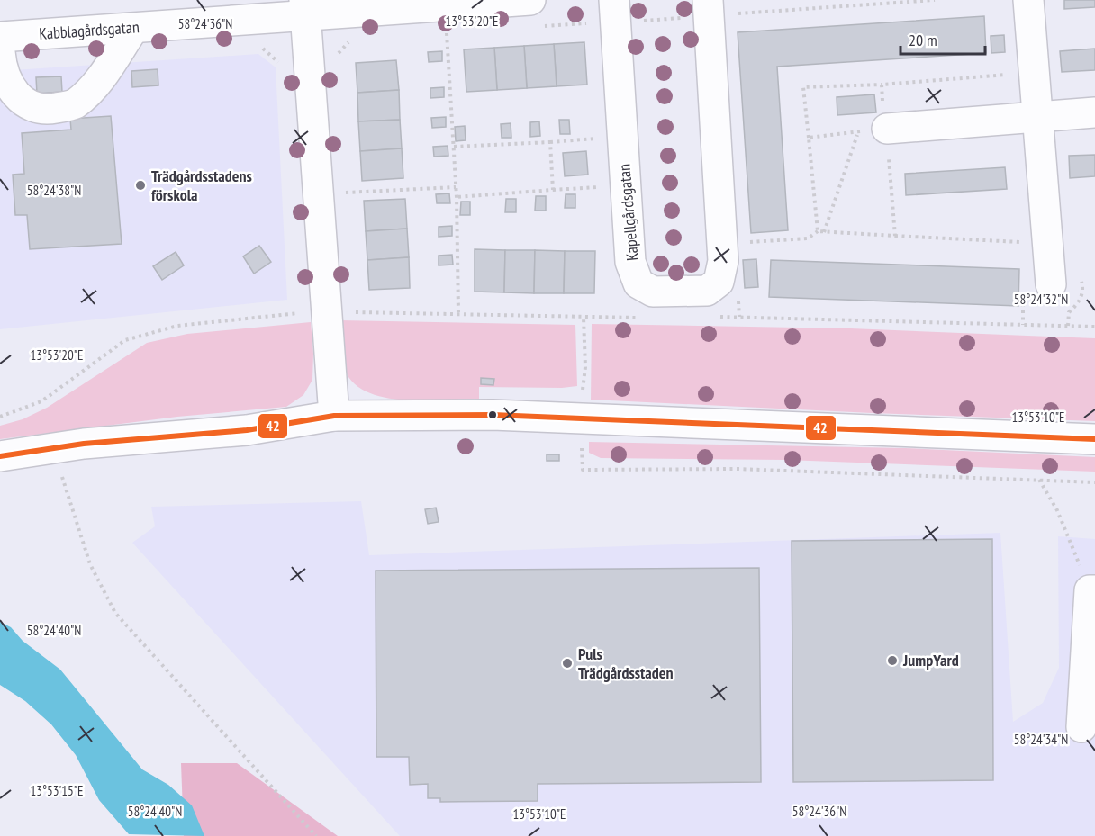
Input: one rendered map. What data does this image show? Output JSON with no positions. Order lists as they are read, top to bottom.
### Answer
{
  "streets": {
    "street": ["Kabblagårdsgatan", "Kapellgårdsgatan"]
  },
  "places": ["Trädgårdsstadens förskola", "JumpYard", "Puls Trädgårdsstaden"],
  "lines": ["transit line 42"],
  "scale_bar": "20 m",
  "coordinates": [
    "13°53'20\"E",
    "58°24'36\"N",
    "58°24'38\"N",
    "58°24'32\"N",
    "13°53'10\"E",
    "58°24'40\"N",
    "58°24'34\"N",
    "13°53'15\"E"
  ]
}
